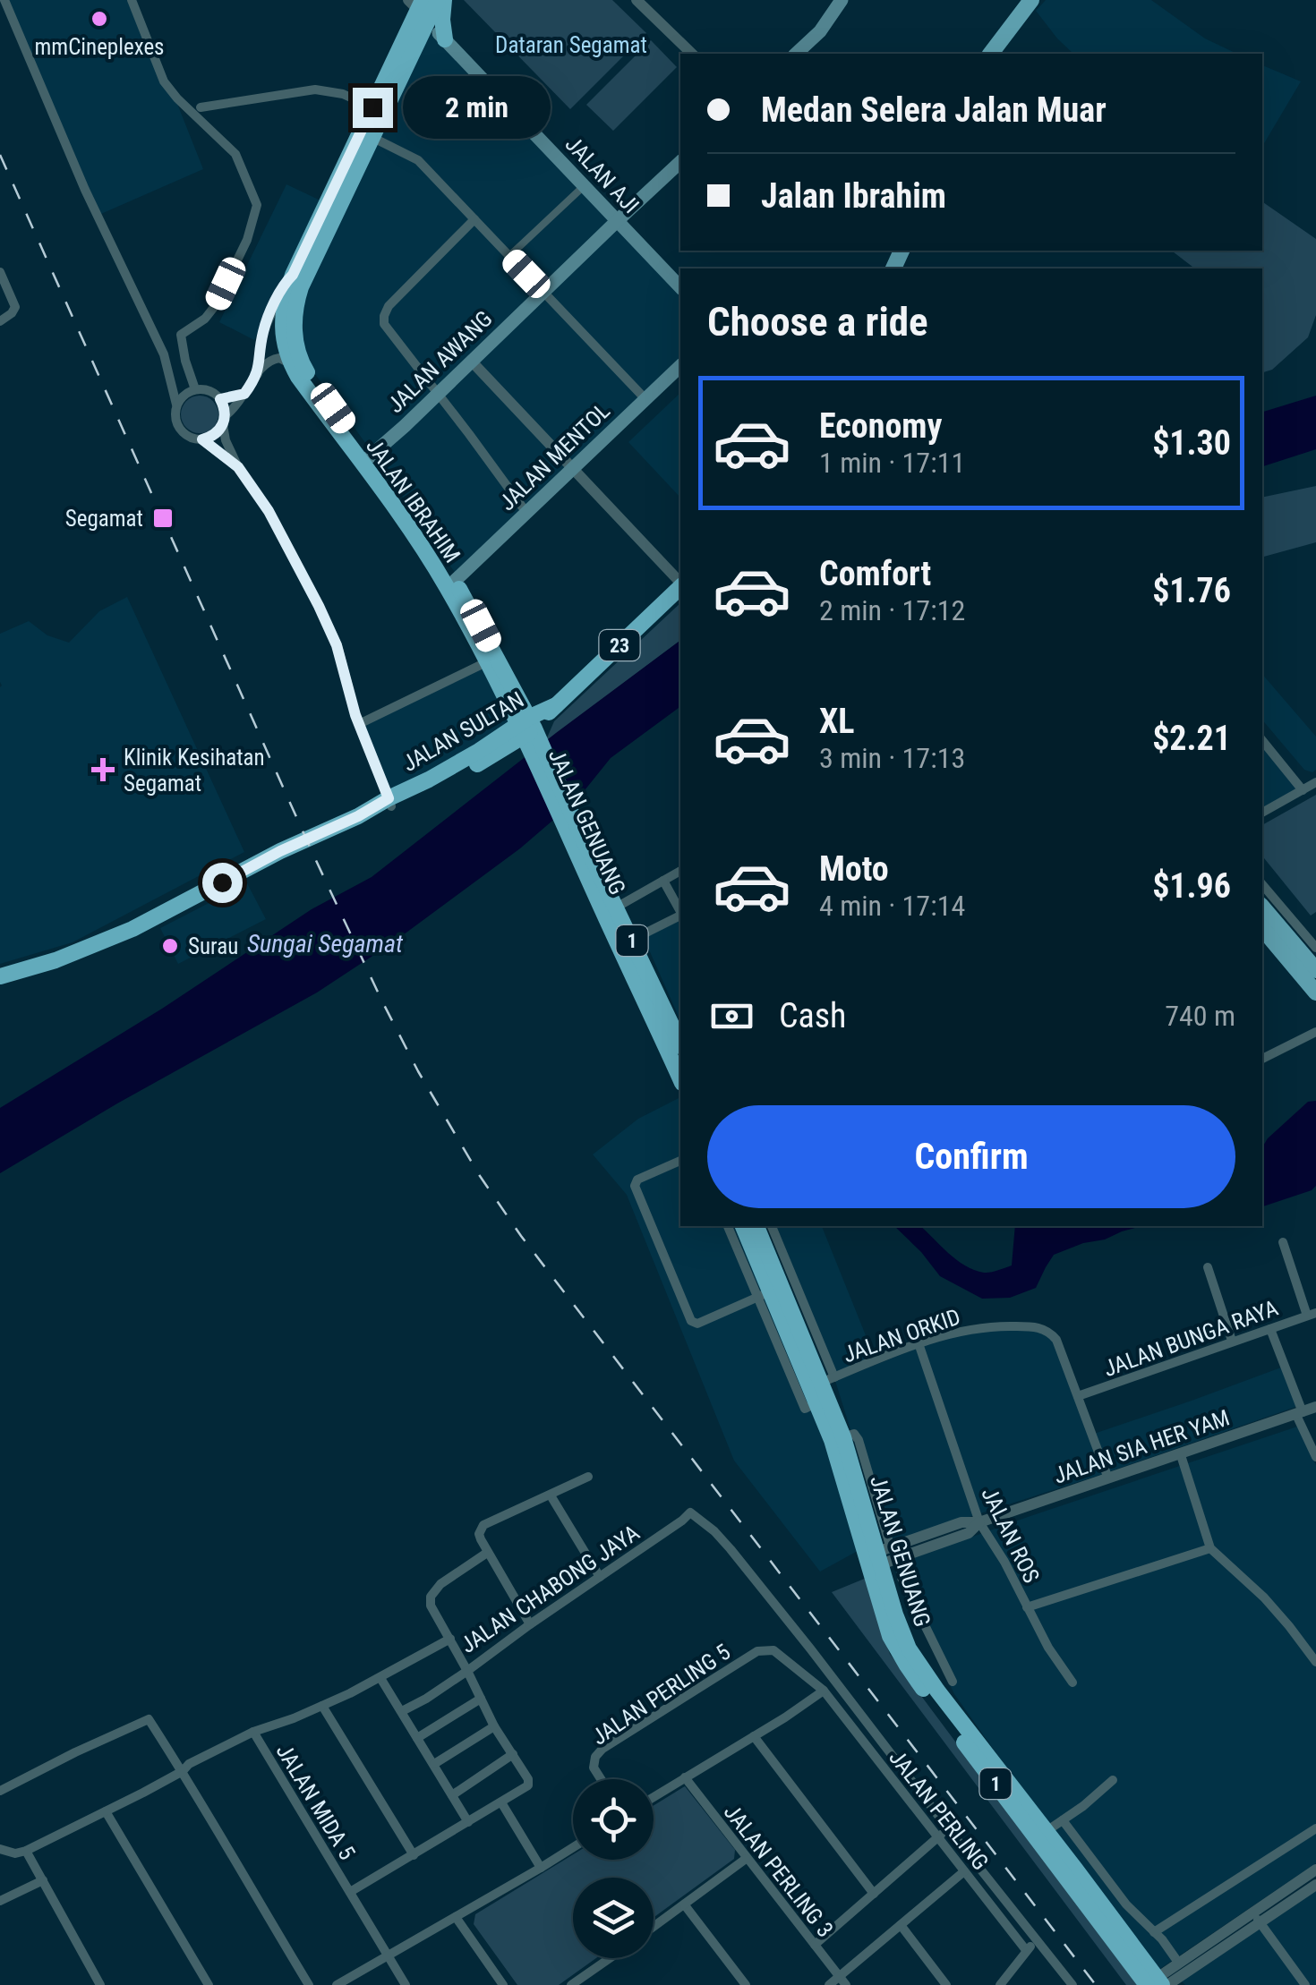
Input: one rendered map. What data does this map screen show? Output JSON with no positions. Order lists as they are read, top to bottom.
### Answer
{
  "streets": {
    "highway": [
      "JALAN IBRAHIM",
      "23",
      "JALAN SULTAN",
      "JALAN GENUANG",
      "1"
    ],
    "main road": ["JALAN AJI", "JALAN AWANG", "JALAN MENTOL"],
    "street": [
      "JALAN ORKID",
      "JALAN BUNGA RAYA",
      "JALAN SIA HER YAM",
      "JALAN ROS",
      "JALAN CHABONG JAYA",
      "JALAN PERLING 5",
      "JALAN MIDA 5",
      "JALAN PERLING",
      "JALAN PERLING 3"
    ]
  },
  "crossings": [
    ["JALAN AJI", "JALAN AWANG"],
    ["JALAN AJI", "JALAN IBRAHIM"],
    ["JALAN AJI", "1"],
    ["JALAN AWANG", "JALAN IBRAHIM"],
    ["JALAN MENTOL", "JALAN IBRAHIM"],
    ["JALAN IBRAHIM", "JALAN SULTAN"],
    ["JALAN IBRAHIM", "JALAN GENUANG"],
    ["JALAN IBRAHIM", "1"],
    ["JALAN SULTAN", "JALAN GENUANG"],
    ["JALAN GENUANG", "JALAN ORKID"],
    ["JALAN GENUANG", "JALAN SIA HER YAM"],
    ["JALAN ORKID", "JALAN BUNGA RAYA"],
    ["JALAN ORKID", "JALAN SIA HER YAM"],
    ["JALAN ORKID", "JALAN ROS"],
    ["JALAN SIA HER YAM", "JALAN ROS"],
    ["JALAN CHABONG JAYA", "JALAN MIDA 5"],
    ["JALAN PERLING 5", "JALAN PERLING"]
  ],
  "water": ["Sungai Segamat"],
  "parks": ["Dataran Segamat"],
  "places": {
    "other": ["mmCineplexes", "Surau"],
    "transit": ["Segamat"],
    "health": ["Klinik Kesihatan Segamat"]
  },
  "page": {
    "banner": ["Medan Selera Jalan Muar", "Jalan Ibrahim"],
    "bubble": "2 min",
    "heading": "Choose a ride",
    "list": [
      {
        "name": "Economy",
        "note": "1 min · 17:11",
        "value": "$1.30"
      },
      {
        "name": "Comfort",
        "note": "2 min · 17:12",
        "value": "$1.76"
      },
      {
        "name": "XL",
        "note": "3 min · 17:13",
        "value": "$2.21"
      },
      {
        "name": "Moto",
        "note": "4 min · 17:14",
        "value": "$1.96"
      }
    ],
    "pay": ["Cash", "740 m"],
    "buttons": "Confirm"
  }
}
